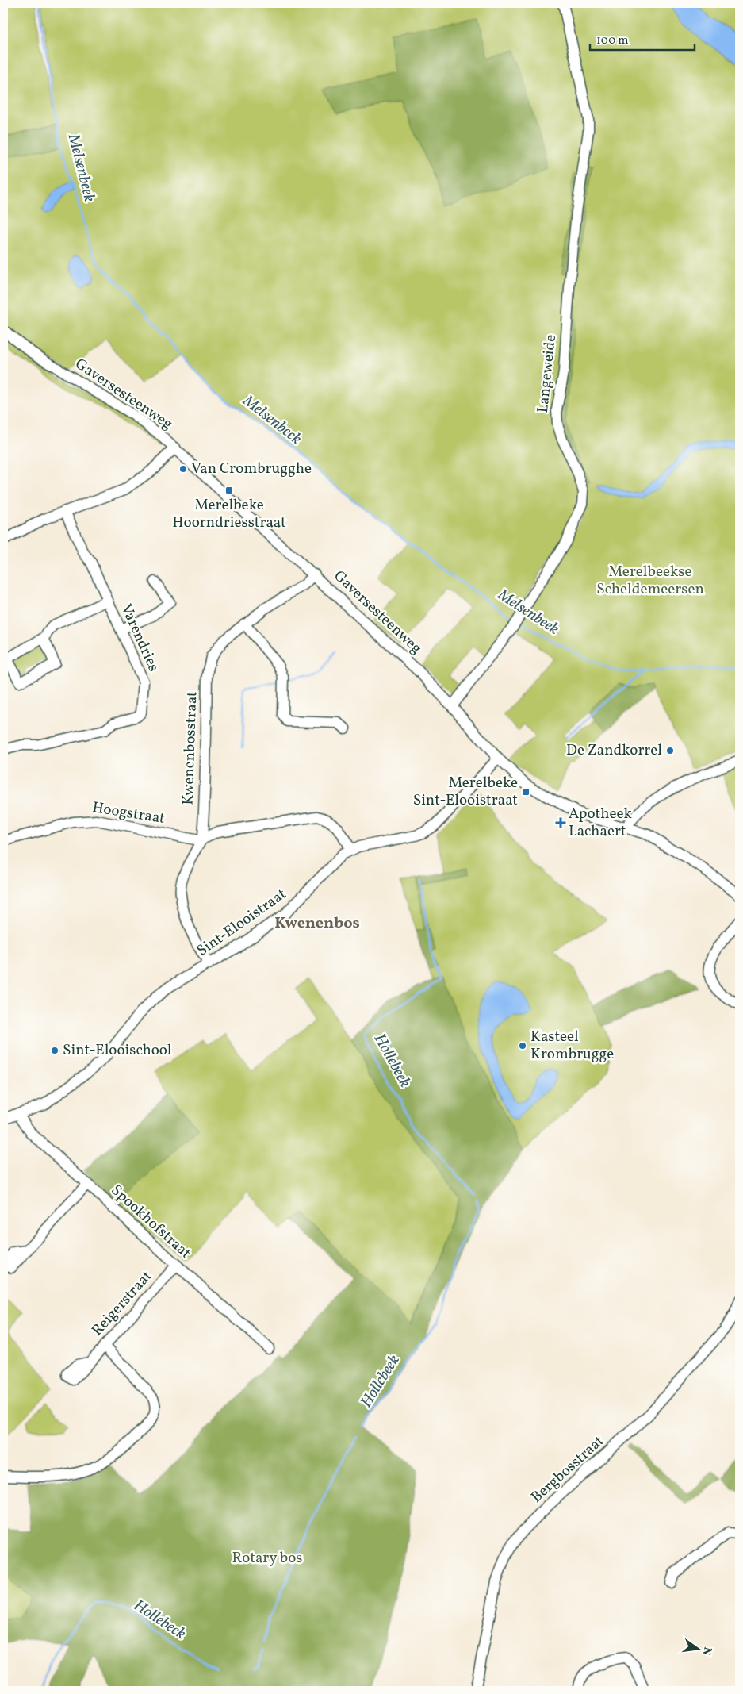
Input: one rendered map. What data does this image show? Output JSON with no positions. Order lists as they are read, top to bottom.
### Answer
{
  "streets": {
    "street": [
      "Langeweide",
      "Gaversesteenweg",
      "Varendries",
      "Kwenenbosstraat",
      "Hoogstraat",
      "Sint-Elooistraat",
      "Spookhofstraat",
      "Reigerstraat",
      "Bergbosstraat"
    ]
  },
  "crossings": [
    ["Langeweide", "Gaversesteenweg"],
    ["Gaversesteenweg", "Kwenenbosstraat"],
    ["Gaversesteenweg", "Sint-Elooistraat"],
    ["Kwenenbosstraat", "Hoogstraat"],
    ["Kwenenbosstraat", "Sint-Elooistraat"],
    ["Hoogstraat", "Sint-Elooistraat"],
    ["Sint-Elooistraat", "Spookhofstraat"],
    ["Spookhofstraat", "Reigerstraat"]
  ],
  "districts": ["Kwenenbos"],
  "water": ["Melsenbeek", "Hollebeek"],
  "parks": ["Merelbeekse Scheldemeersen", "Rotary bos"],
  "places": {
    "other": [
      "Van Crombrugghe",
      "De Zandkorrel",
      "Kasteel Krombrugge",
      "Sint-Elooischool"
    ],
    "transit": ["Merelbeke Hoorndriesstraat", "Merelbeke Sint-Elooistraat"],
    "health": ["Apotheek Lachaert"]
  },
  "scale_bar": "100 m",
  "north": "right"
}
